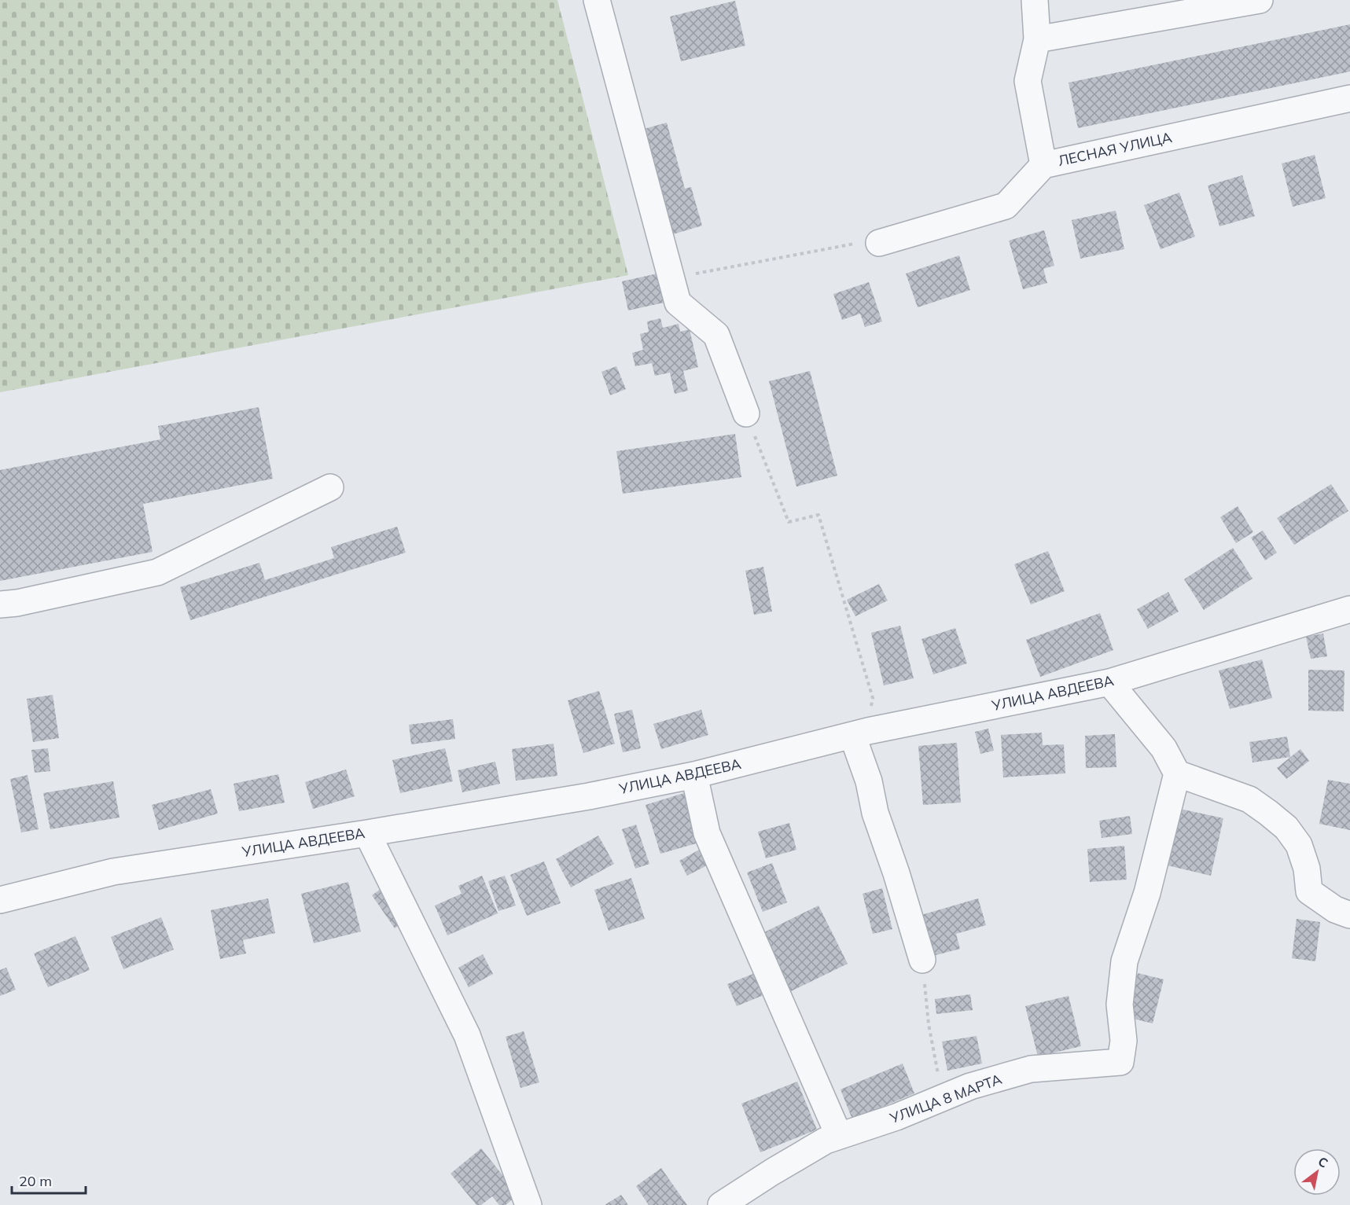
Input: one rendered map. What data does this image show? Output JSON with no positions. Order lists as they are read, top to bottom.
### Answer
{
  "streets": {
    "street": ["ЛЕСНАЯ УЛИЦА", "УЛИЦА АВДЕЕВА", "УЛИЦА 8 МАРТА"]
  },
  "scale_bar": "20 m",
  "north": "top right"
}
